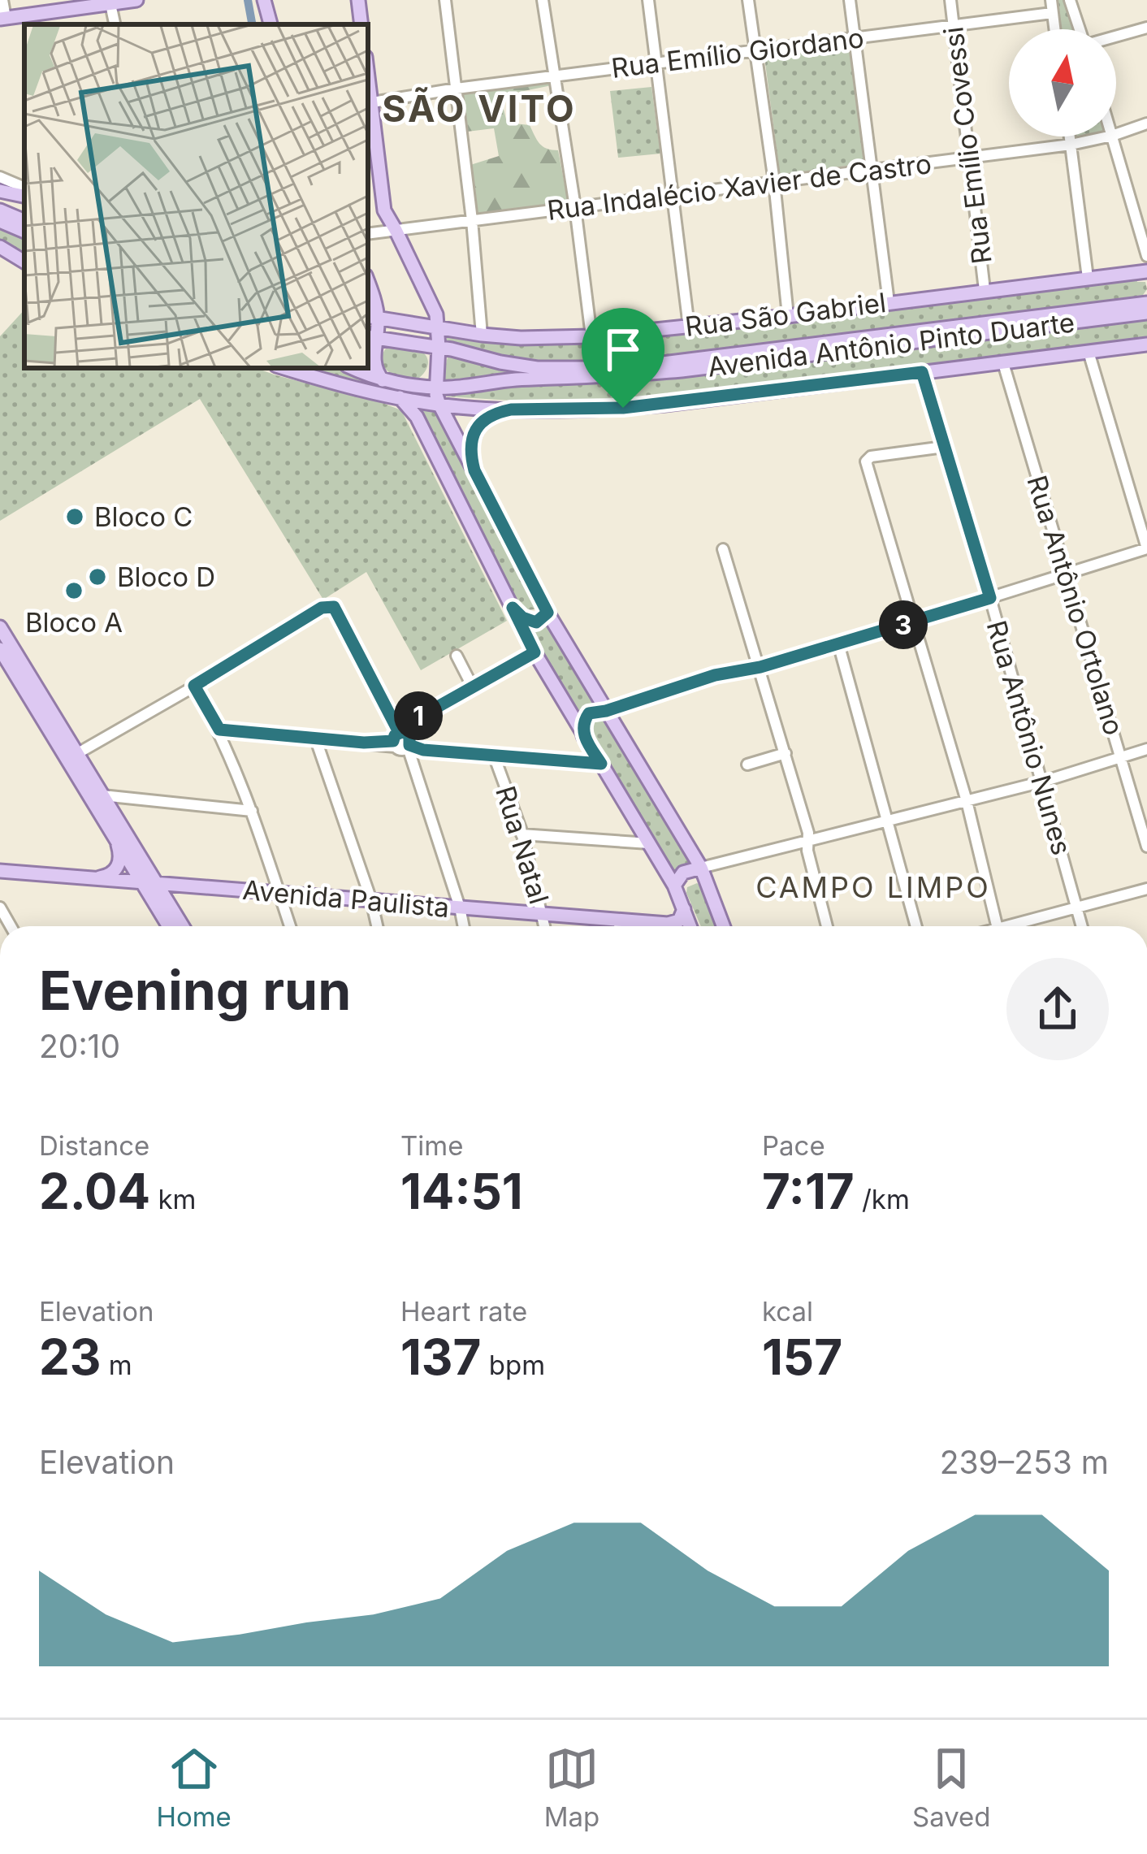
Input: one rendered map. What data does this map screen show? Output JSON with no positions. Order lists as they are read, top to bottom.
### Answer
{
  "streets": {
    "main road": ["Rua São Gabriel", "Avenida Antônio Pinto Duarte", "Avenida Paulista"],
    "street": [
      "Rua Emílio Giordano",
      "Rua Emílio Covessi",
      "Rua Indalécio Xavier de Castro",
      "Rua Antônio Ortolano",
      "Rua Antônio Nunes",
      "Rua Natal"
    ]
  },
  "crossings": [
    ["Rua Emílio Giordano", "Rua Emílio Covessi"],
    ["Rua Emílio Covessi", "Rua Indalécio Xavier de Castro"],
    ["Rua Emílio Covessi", "Rua São Gabriel"],
    ["Rua Natal", "Avenida Paulista"]
  ],
  "districts": ["SÃO VITO", "CAMPO LIMPO"],
  "places": ["Bloco C", "Bloco D", "Bloco A"],
  "north": "top",
  "page": {
    "pins": ["3", "1"],
    "heading": ["Evening run", "20:10"],
    "stats": [
      ["Distance", "2.04 km"],
      ["Time", "14:51"],
      ["Pace", "7:17 /km"],
      ["Elevation", "23 m"],
      ["Heart rate", "137 bpm"],
      ["kcal", "157"]
    ],
    "chart": ["Elevation", "239–253 m"],
    "tabs": ["Home", "Map", "Saved"]
  }
}
